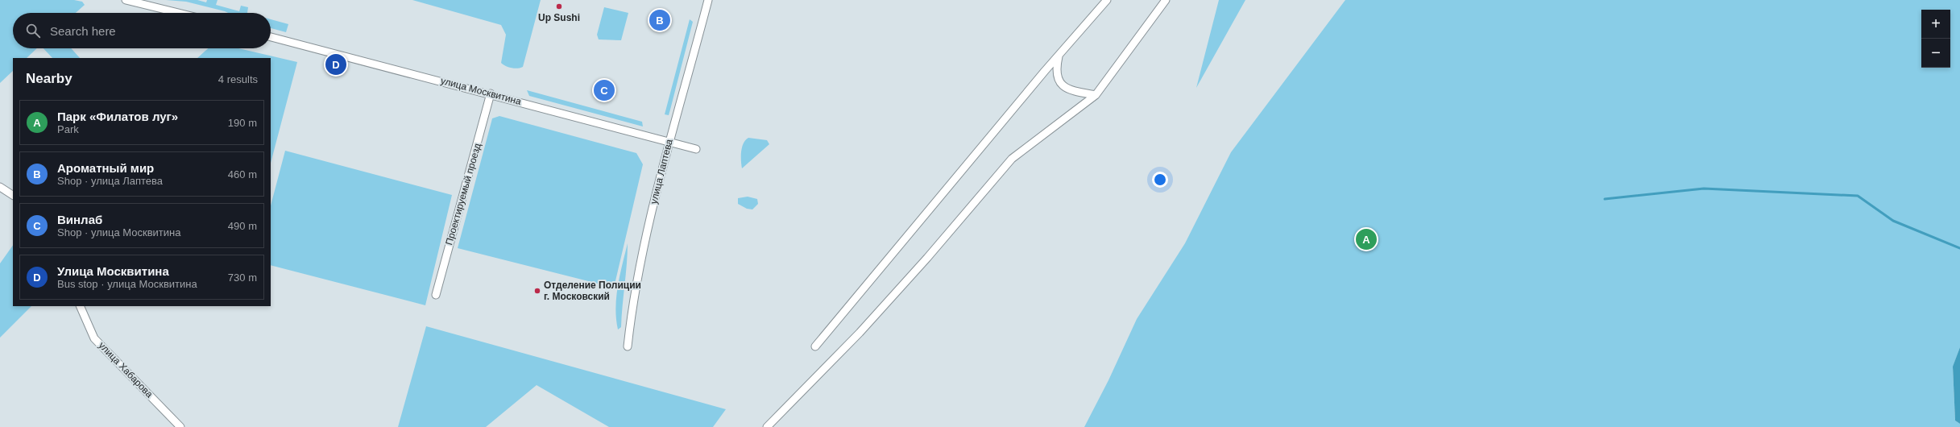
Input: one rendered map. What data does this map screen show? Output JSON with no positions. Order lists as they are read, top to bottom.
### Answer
{
  "streets": {
    "street": [
      "улица Москвитина",
      "улица Лаптева",
      "Проектируемый проезд",
      "улица Хабарова"
    ]
  },
  "crossings": [
    ["улица Москвитина", "улица Лаптева"],
    ["улица Москвитина", "Проектируемый проезд"]
  ],
  "places": ["Up Sushi", "Отделение Полиции г. Московский"],
  "page": {
    "pins": [
      "B",
      "D",
      "C",
      "A"
    ],
    "map_buttons": ["+", "−"],
    "search": "Search here",
    "heading": ["Nearby", "4 results"],
    "list": [
      {
        "mark": "A",
        "name": "Парк «Филатов луг»",
        "note": "Park",
        "value": "190 m"
      },
      {
        "mark": "B",
        "name": "Ароматный мир",
        "note": "Shop · улица Лаптева",
        "value": "460 m"
      },
      {
        "mark": "C",
        "name": "Винлаб",
        "note": "Shop · улица Москвитина",
        "value": "490 m"
      },
      {
        "mark": "D",
        "name": "Улица Москвитина",
        "note": "Bus stop · улица Москвитина",
        "value": "730 m"
      }
    ]
  }
}
